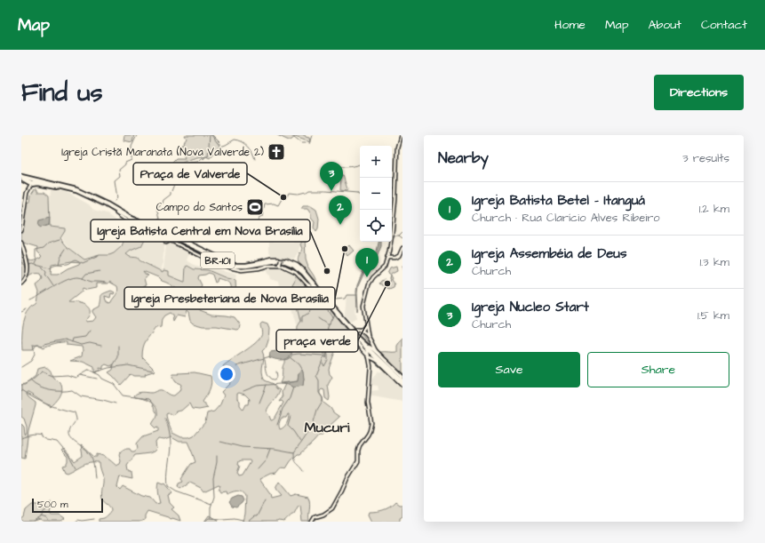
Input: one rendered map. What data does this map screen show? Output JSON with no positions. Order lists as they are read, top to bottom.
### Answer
{
  "streets": {
    "highway": ["BR-101"]
  },
  "districts": ["Mucuri"],
  "places": {
    "church": ["Igreja Cristã Maranata (Nova Valverde 2)"],
    "other": [
      "Praça de Valverde",
      "Igreja Presbeteriana de Nova Brasília",
      "Igreja Batista Central em Nova Brasília",
      "praça verde"
    ],
    "sports": ["Campo do Santos"]
  },
  "scale_bar": "500 m",
  "page": {
    "header": "Map",
    "nav": [
      "Home",
      "Map",
      "About",
      "Contact"
    ],
    "buttons": [
      "Directions",
      ["Save", "Share"]
    ],
    "title": "Find us",
    "heading": ["Nearby", "3 results"],
    "map_buttons": ["+", "−"],
    "pins": ["3", "2", "1"],
    "list": [
      {
        "mark": "1",
        "name": "Igreja Batista Betel - Itanguá",
        "note": "Church · Rua Clarício Alves Ribeiro",
        "value": "1.2 km"
      },
      {
        "mark": "2",
        "name": "Igreja Assembéia de Deus",
        "note": "Church",
        "value": "1.3 km"
      },
      {
        "mark": "3",
        "name": "Igreja Nucleo Start",
        "note": "Church",
        "value": "1.5 km"
      }
    ],
    "scale": "500 m"
  }
}
